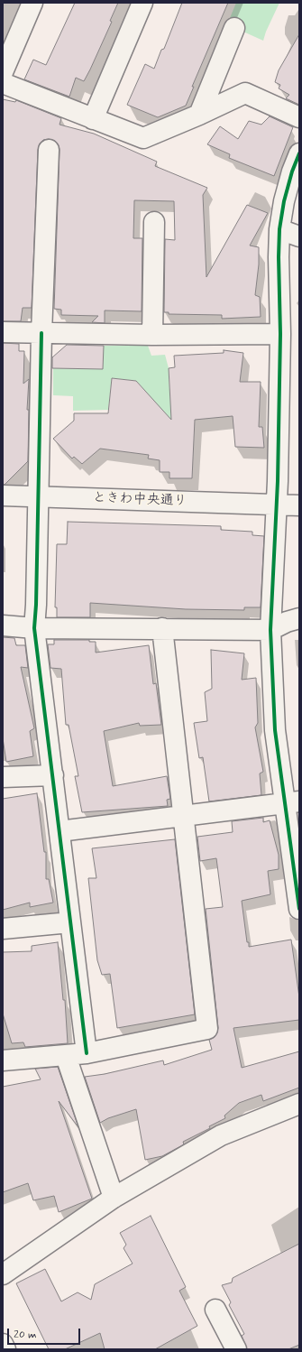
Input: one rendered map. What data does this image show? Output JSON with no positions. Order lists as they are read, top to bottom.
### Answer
{
  "streets": {
    "street": ["ときわ中央通り"]
  },
  "scale_bar": "20 m"
}
